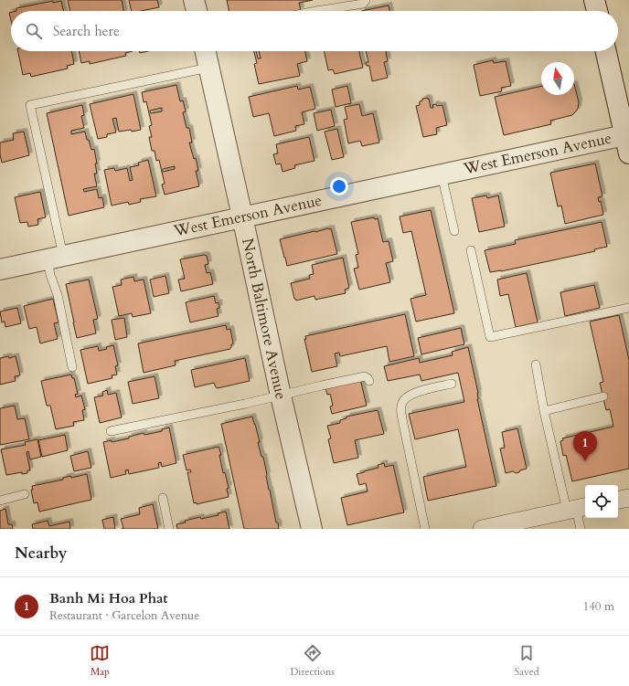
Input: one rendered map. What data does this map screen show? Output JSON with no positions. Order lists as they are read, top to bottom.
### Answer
{
  "streets": {
    "street": ["West Emerson Avenue", "North Baltimore Avenue"]
  },
  "crossings": [
    ["West Emerson Avenue", "North Baltimore Avenue"]
  ],
  "north": "top",
  "page": {
    "search": "Search here",
    "pins": "1",
    "heading": "Nearby",
    "list": [
      {
        "mark": "1",
        "name": "Banh Mi Hoa Phat",
        "note": "Restaurant · Garcelon Avenue",
        "value": "140 m"
      }
    ],
    "nav": ["Map", "Directions", "Saved"]
  }
}
